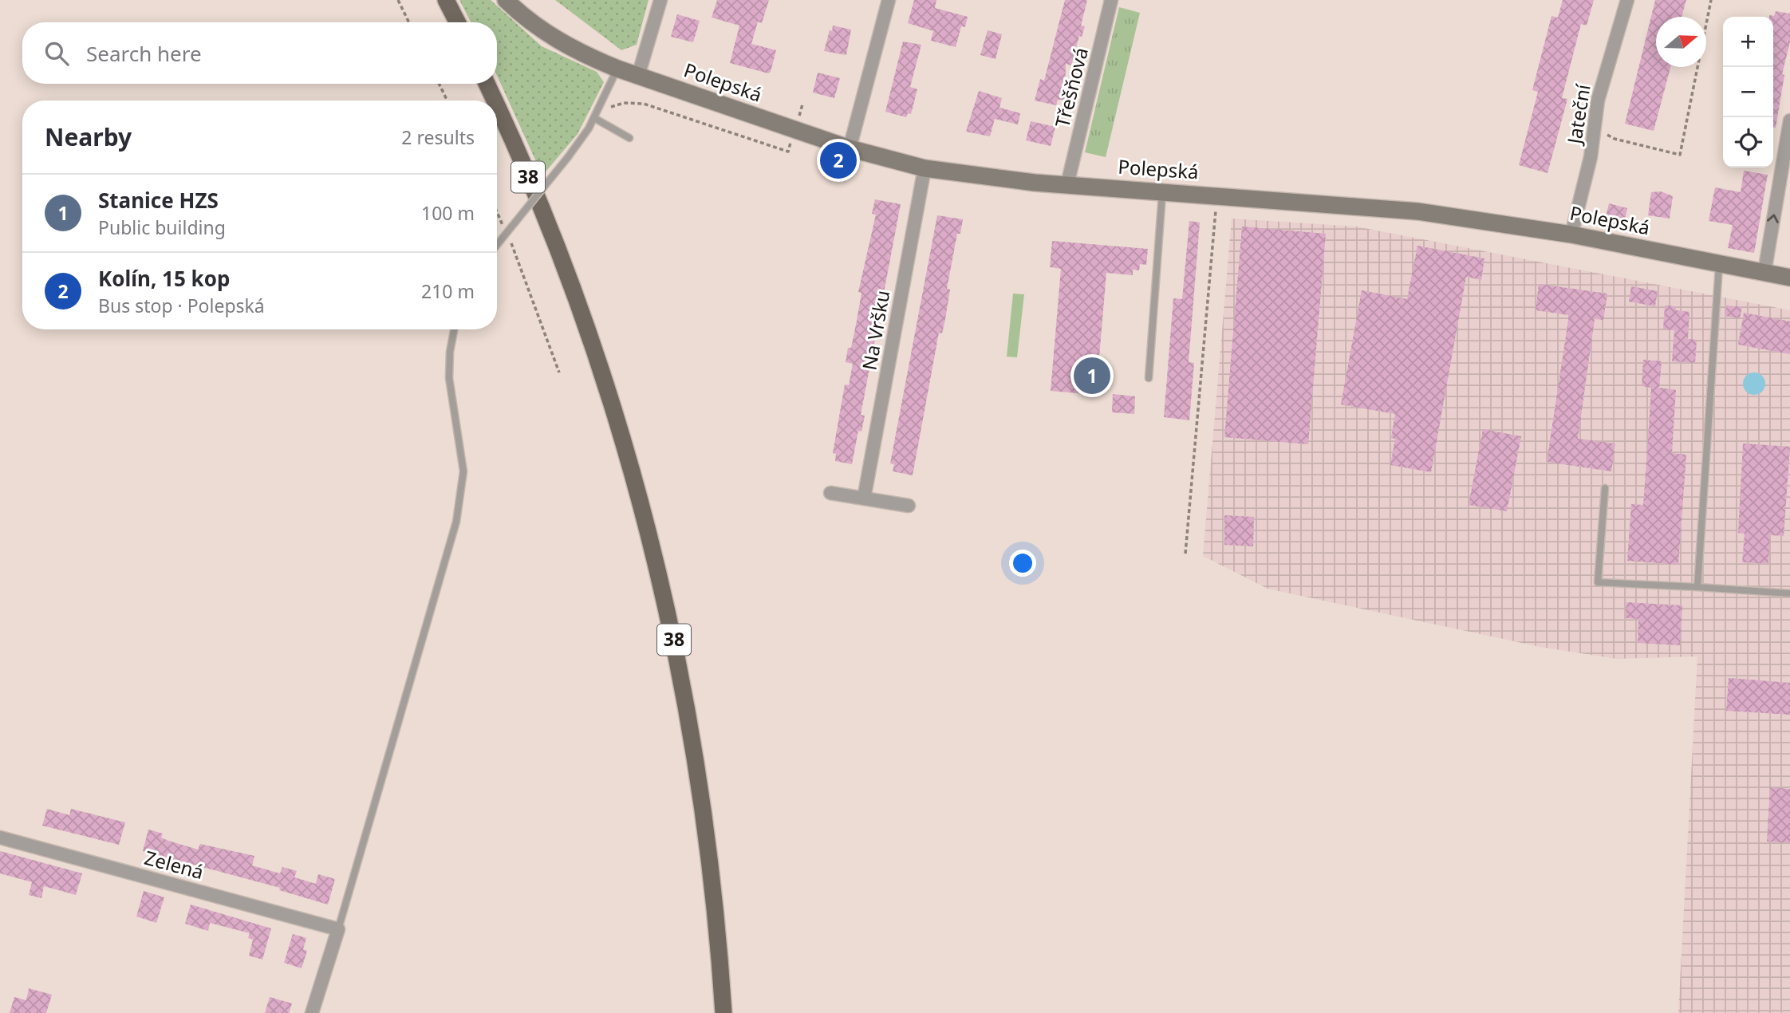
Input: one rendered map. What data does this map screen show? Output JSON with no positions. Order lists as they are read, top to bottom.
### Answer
{
  "streets": {
    "main road": ["Polepská", "38"],
    "street": [
      "Třešňová",
      "Jateční",
      "Na Vršku",
      "Zelená"
    ]
  },
  "crossings": [
    ["Polepská", "Třešňová"],
    ["Polepská", "Jateční"],
    ["Polepská", "Na Vršku"]
  ],
  "north": "right",
  "page": {
    "map_buttons": ["+", "−"],
    "search": "Search here",
    "heading": ["Nearby", "2 results"],
    "pins": ["2", "1"],
    "list": [
      {
        "mark": "1",
        "name": "Stanice HZS",
        "note": "Public building",
        "value": "100 m"
      },
      {
        "mark": "2",
        "name": "Kolín, 15 kop",
        "note": "Bus stop · Polepská",
        "value": "210 m"
      }
    ]
  }
}
